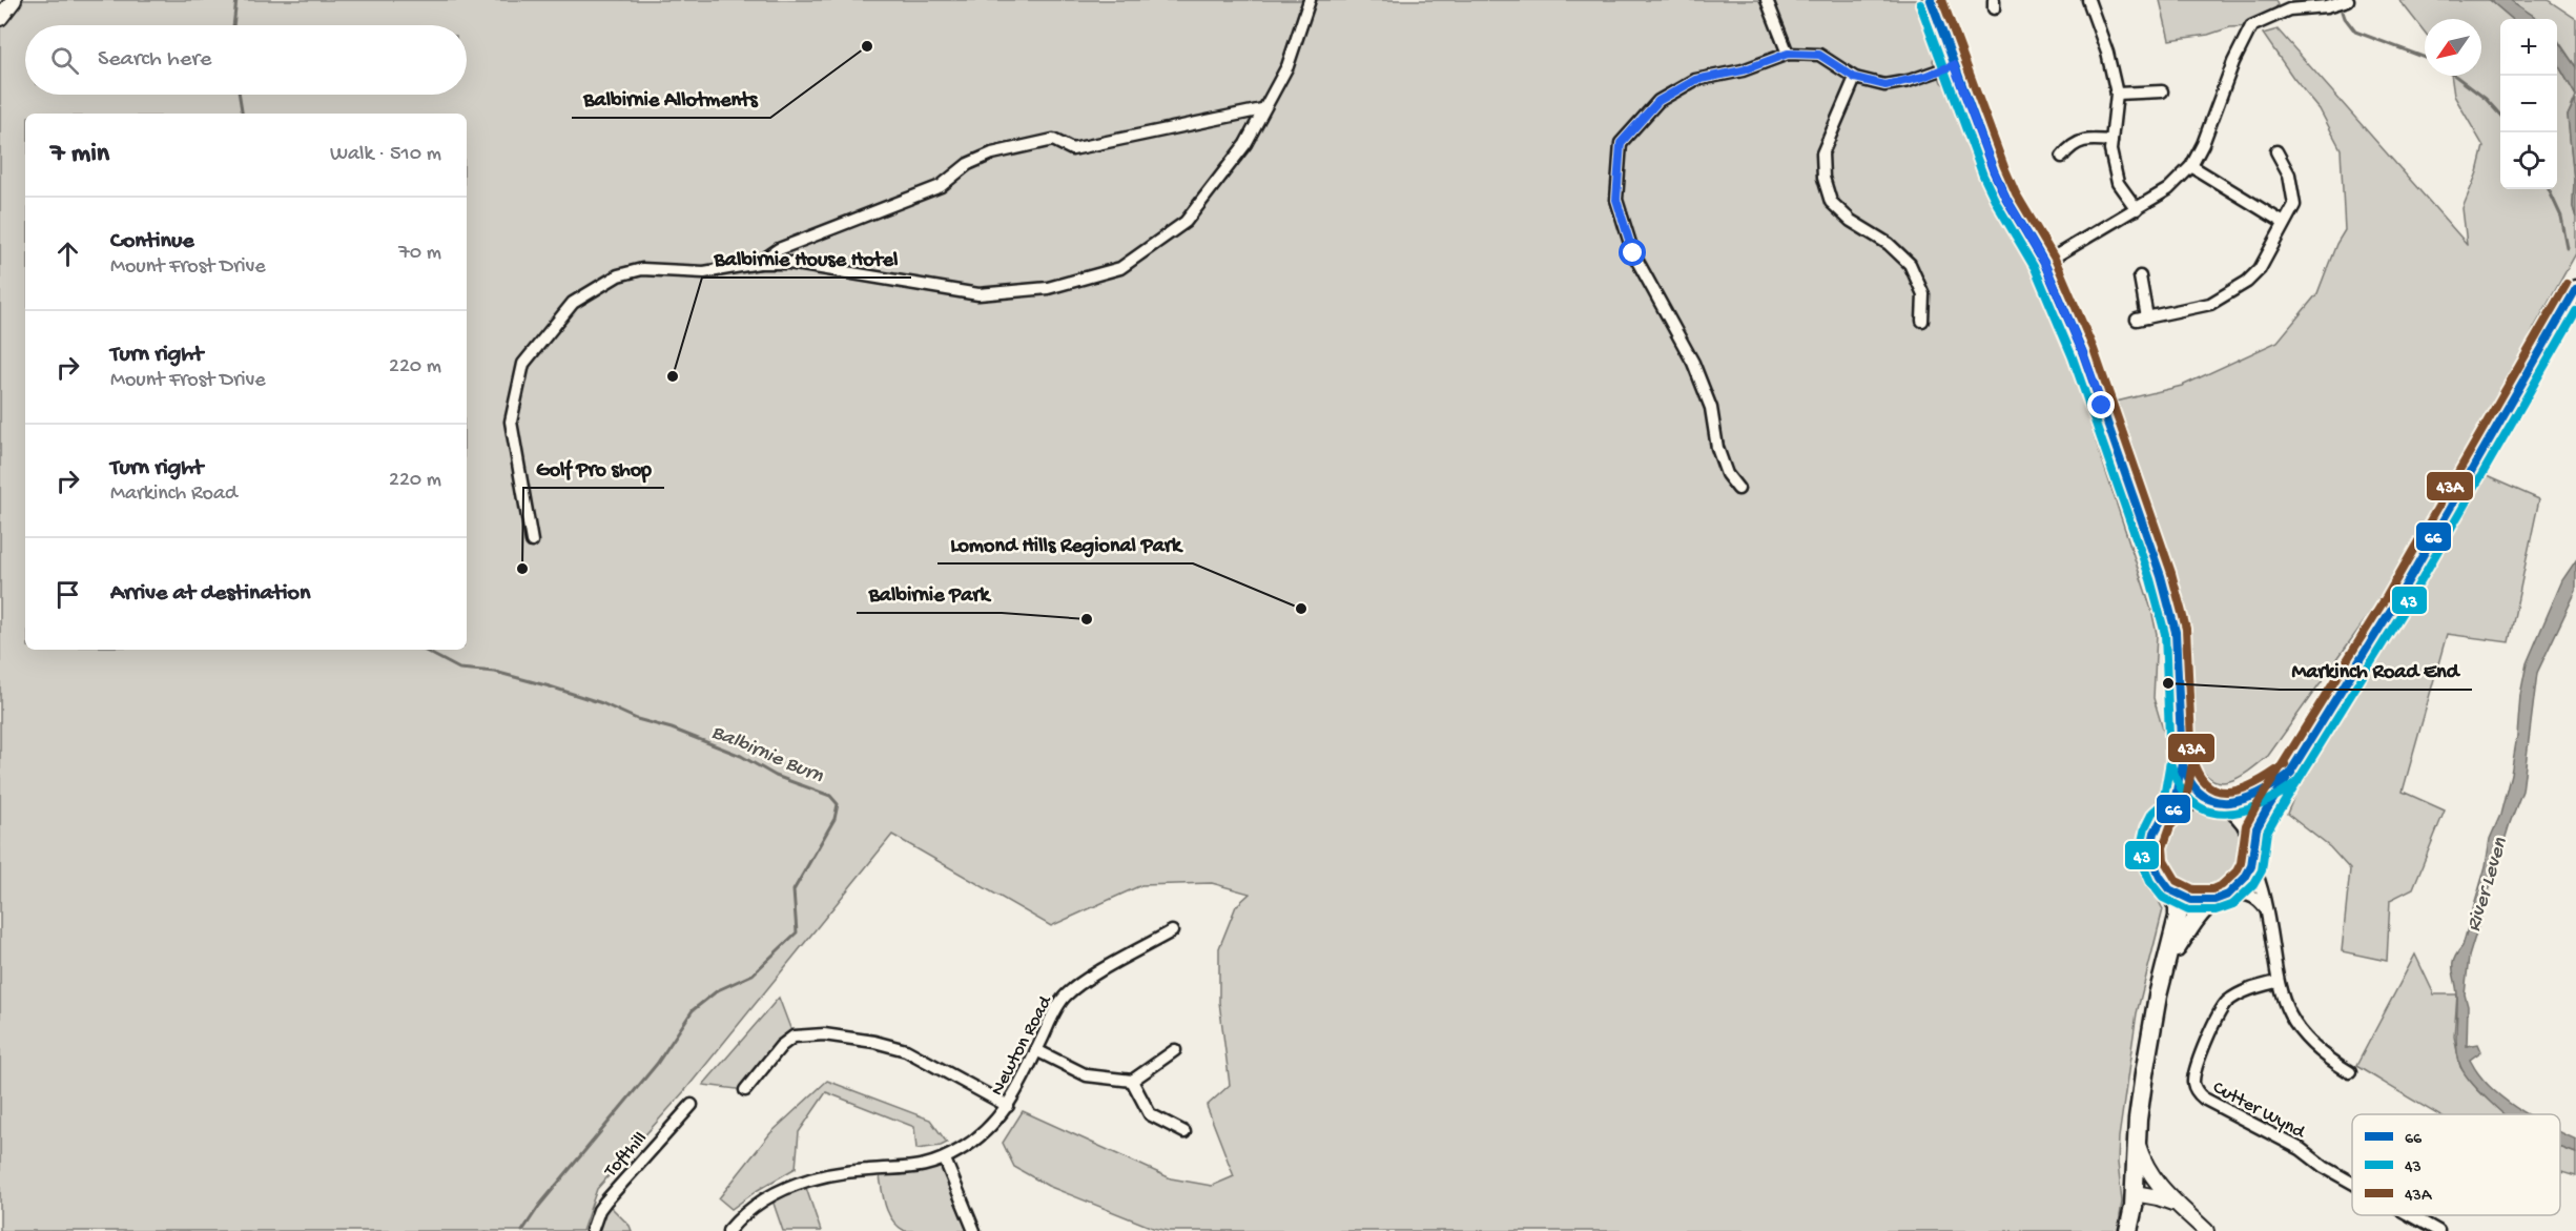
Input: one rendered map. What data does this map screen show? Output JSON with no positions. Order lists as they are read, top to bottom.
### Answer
{
  "streets": {
    "street": ["Newton Road", "Cutter Wynd", "Tofthill"]
  },
  "water": ["Balbirnie Burn", "River Leven"],
  "places": [
    "Balbirnie Allotments",
    "Balbirnie House Hotel",
    "Golf Pro shop",
    "Lomond Hills Regional Park",
    "Balbirnie Park",
    "Markinch Road End"
  ],
  "lines": ["transit line 66", "transit line 43A", "transit line 43"],
  "legend": ["66", "43", "43A"],
  "north": "bottom left",
  "page": {
    "map_buttons": ["+", "−"],
    "search": "Search here",
    "heading": ["7 min", "Walk · 510 m"],
    "list": [
      ["Continue", "Mount Frost Drive", "70 m"],
      ["Turn right", "Mount Frost Drive", "220 m"],
      ["Turn right", "Markinch Road", "220 m"],
      "Arrive at destination"
    ]
  }
}
